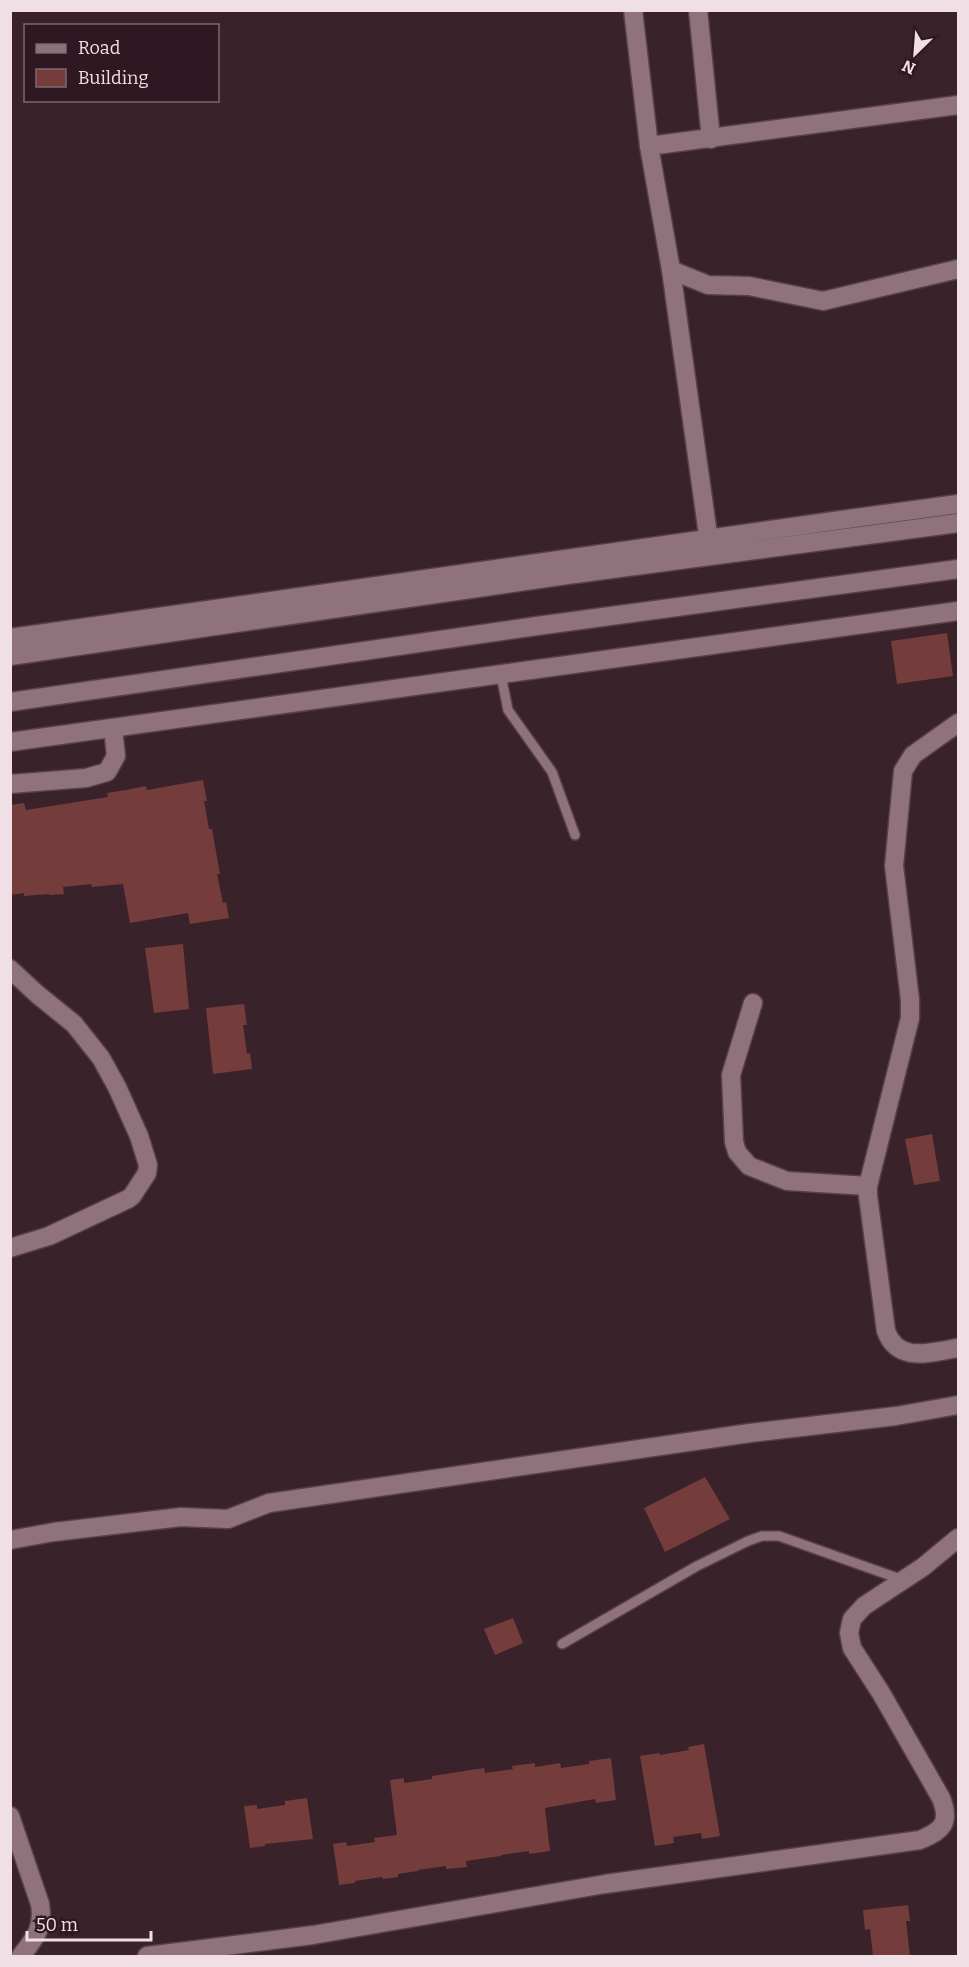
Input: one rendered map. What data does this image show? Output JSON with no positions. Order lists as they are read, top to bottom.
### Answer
{
  "legend": ["Road", "Building"],
  "scale_bar": "50 m",
  "north": "bottom left"
}
